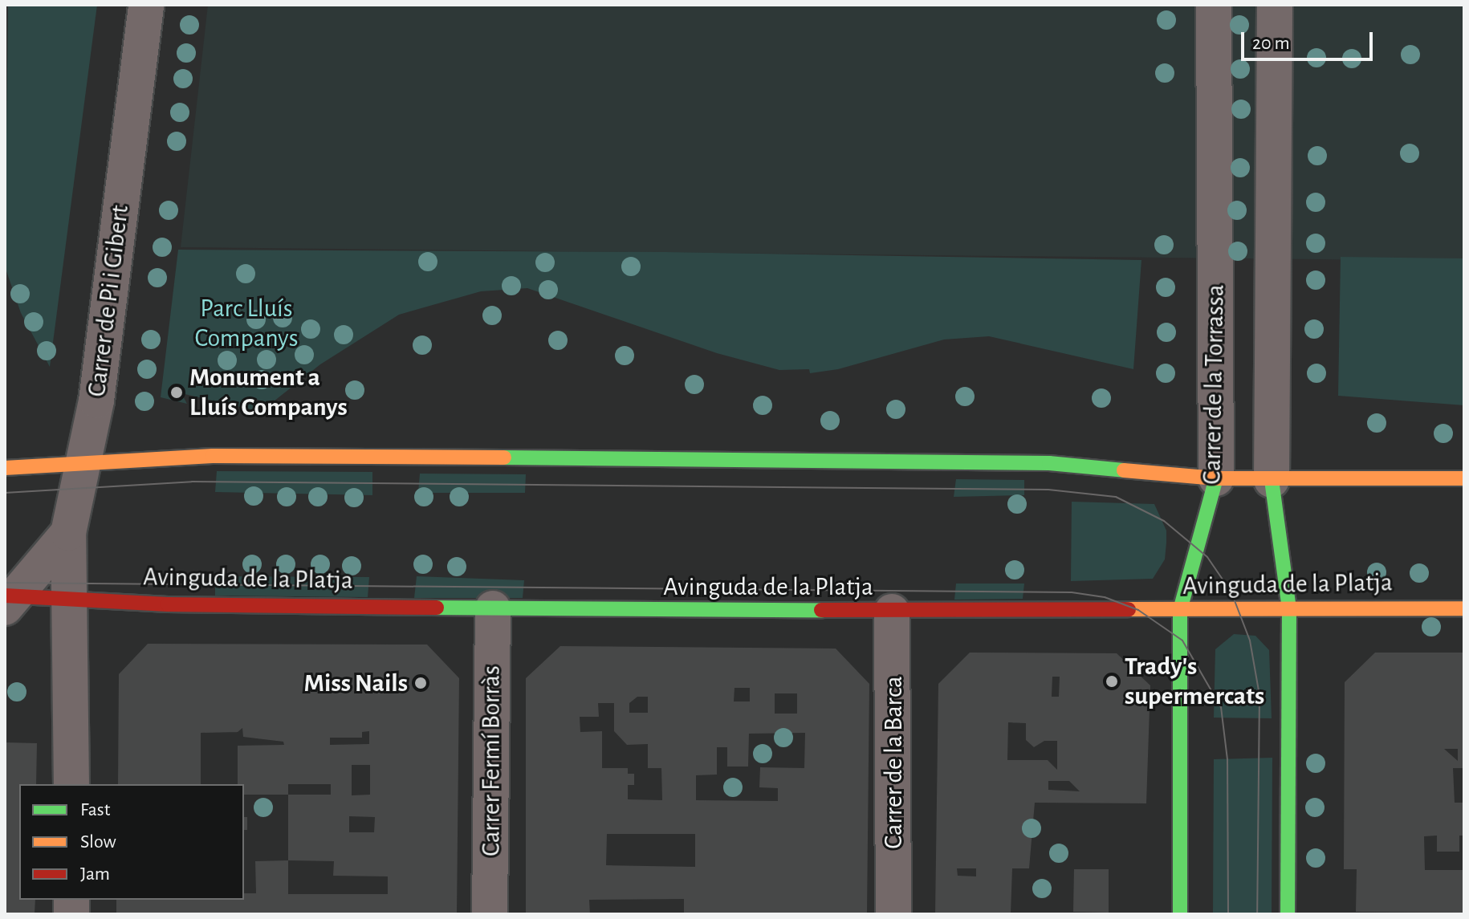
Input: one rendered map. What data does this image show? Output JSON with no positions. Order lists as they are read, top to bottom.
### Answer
{
  "streets": {
    "street": [
      "Carrer de Pi i Gibert",
      "Carrer de la Torrassa",
      "Avinguda de la Platja",
      "Carrer Fermí Borràs",
      "Carrer de la Barca"
    ]
  },
  "crossings": [
    ["Carrer de Pi i Gibert", "Avinguda de la Platja"],
    ["Carrer de la Torrassa", "Avinguda de la Platja"],
    ["Avinguda de la Platja", "Carrer Fermí Borràs"],
    ["Avinguda de la Platja", "Carrer de la Barca"]
  ],
  "parks": ["Parc Lluís Companys"],
  "places": ["Monument a Lluís Companys", "Trady's supermercats", "Miss Nails"],
  "legend": ["Fast", "Slow", "Jam"],
  "scale_bar": "20 m"
}
